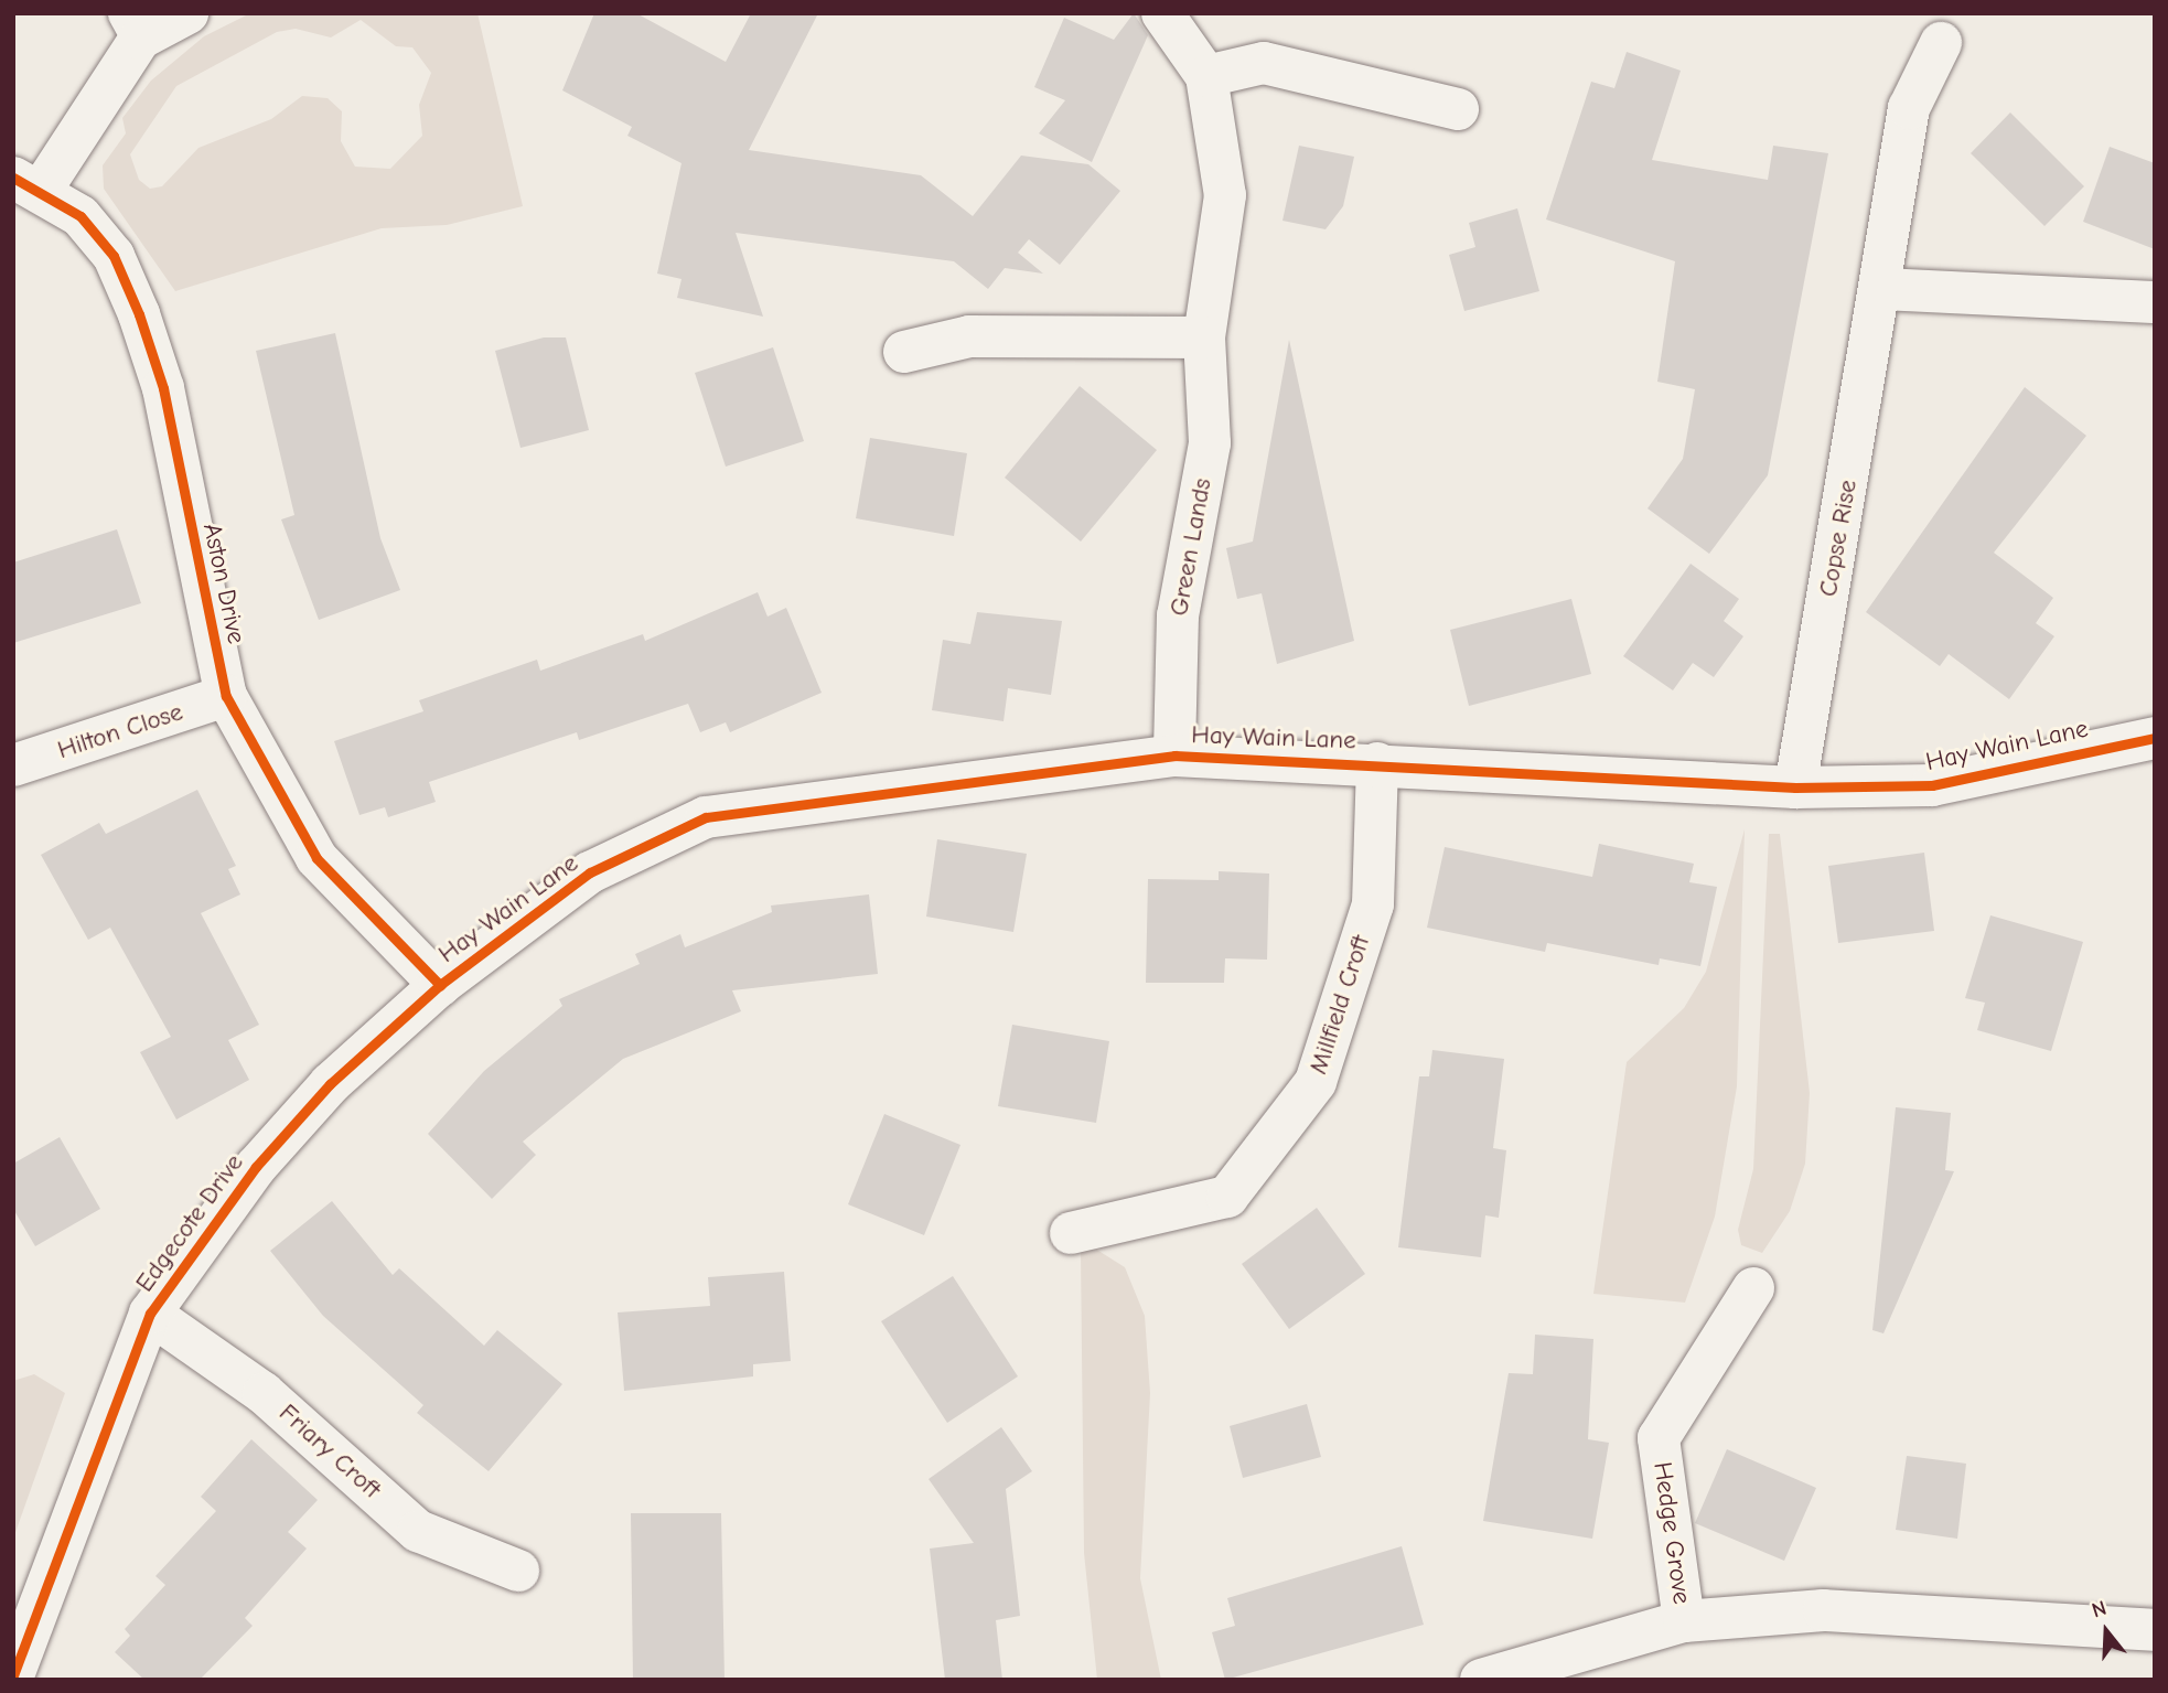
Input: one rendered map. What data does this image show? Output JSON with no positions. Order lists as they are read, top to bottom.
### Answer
{
  "streets": {
    "street": [
      "Copse Rise",
      "Green Lands",
      "Aston Drive",
      "Hilton Close",
      "Hay Wain Lane",
      "Millfield Croft",
      "Edgecote Drive",
      "Friary Croft",
      "Hedge Grove"
    ]
  },
  "crossings": [
    ["Copse Rise", "Hay Wain Lane"],
    ["Green Lands", "Hay Wain Lane"],
    ["Aston Drive", "Hilton Close"],
    ["Aston Drive", "Hay Wain Lane"],
    ["Aston Drive", "Edgecote Drive"],
    ["Hay Wain Lane", "Millfield Croft"],
    ["Hay Wain Lane", "Edgecote Drive"],
    ["Edgecote Drive", "Friary Croft"]
  ],
  "north": "top"
}
